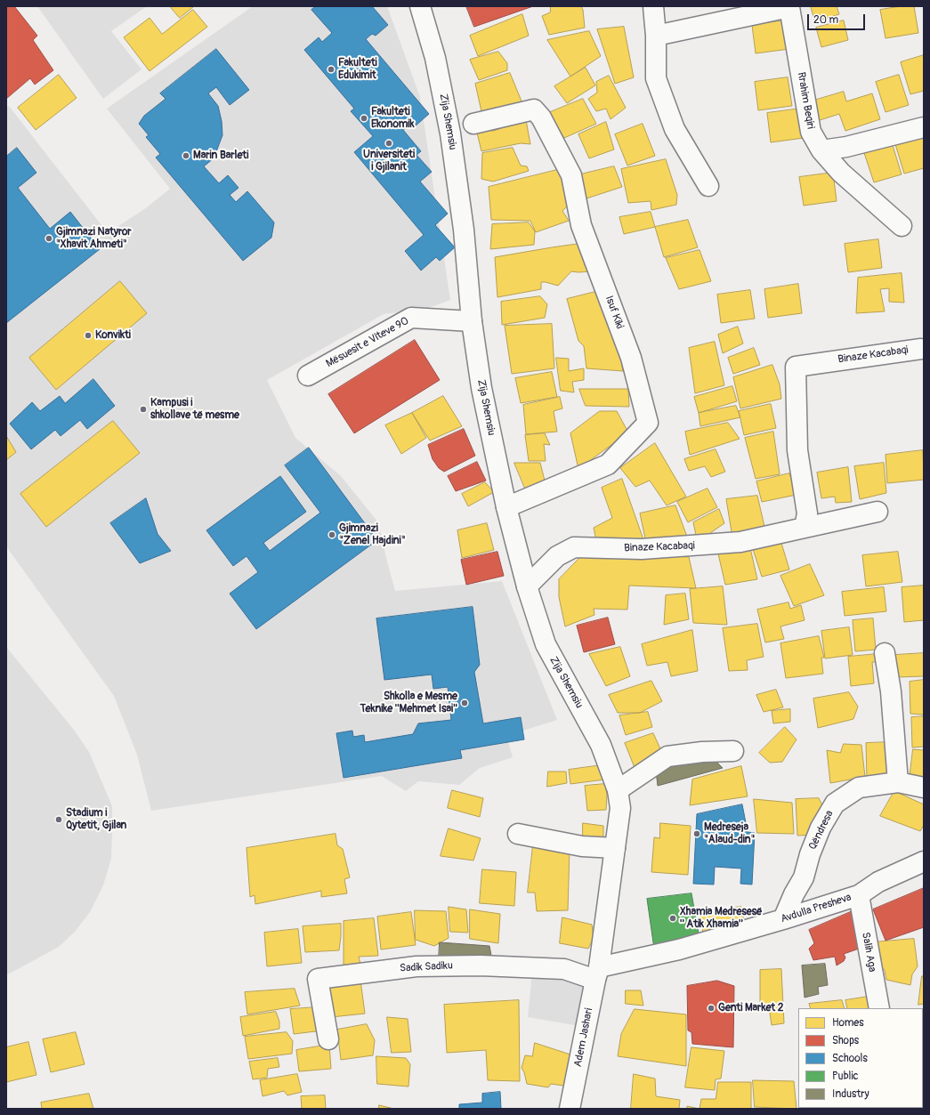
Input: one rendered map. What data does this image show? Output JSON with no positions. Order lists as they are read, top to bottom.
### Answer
{
  "streets": {
    "street": [
      "Rrahim Beqiri",
      "Zija Shemsiu",
      "Isuf Kiki",
      "Mësuesit e Viteve 90",
      "Binaze Kacabaqi",
      "Qëndresa",
      "Avdulla Presheva",
      "Salih Aga",
      "Sadik Sadiku",
      "Adem Jashari"
    ]
  },
  "crossings": [
    ["Zija Shemsiu", "Isuf Kiki"],
    ["Zija Shemsiu", "Mësuesit e Viteve 90"],
    ["Zija Shemsiu", "Binaze Kacabaqi"],
    ["Zija Shemsiu", "Avdulla Presheva"],
    ["Zija Shemsiu", "Sadik Sadiku"],
    ["Zija Shemsiu", "Adem Jashari"],
    ["Qëndresa", "Avdulla Presheva"],
    ["Avdulla Presheva", "Salih Aga"],
    ["Avdulla Presheva", "Sadik Sadiku"],
    ["Avdulla Presheva", "Adem Jashari"],
    ["Sadik Sadiku", "Adem Jashari"]
  ],
  "places": [
    "Fakulteti Edukimit",
    "Fakulteti Ekonomik",
    "Universiteti i Gjilanit",
    "Marin Barleti",
    "Gjimnazi Natyror \"Xhavit Ahmeti\"",
    "Konvikti",
    "Kampusi i shkollave të mesme",
    "Gjimnazi \"Zenel Hajdini\"",
    "Shkolla e Mesme Teknike ''Mehmet Isai''",
    "Stadium i Qytetit, Gjilan",
    "Medreseja \"Alaud-din\"",
    "Xhamia Medresesë '' Atik Xhamia''",
    "Genti Market 2"
  ],
  "legend": [
    "Homes",
    "Shops",
    "Schools",
    "Public",
    "Industry"
  ],
  "scale_bar": "20 m"
}
